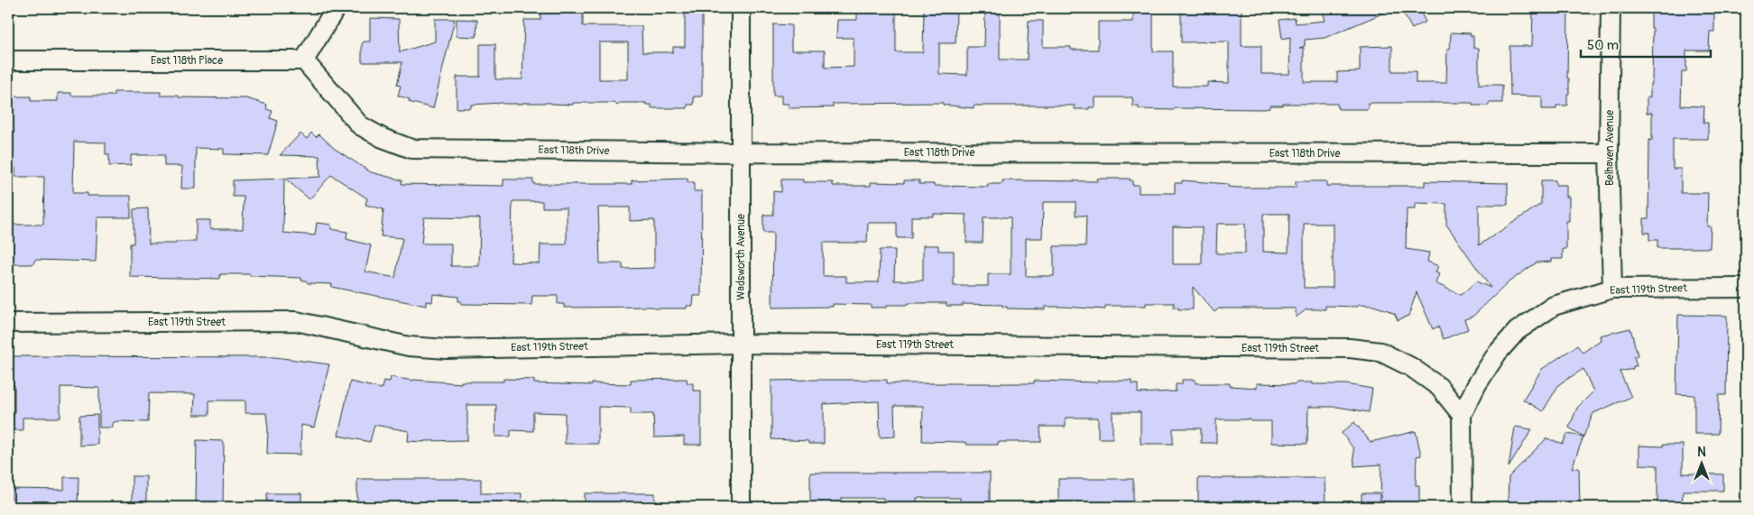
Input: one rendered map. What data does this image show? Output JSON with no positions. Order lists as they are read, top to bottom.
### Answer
{
  "streets": {
    "street": [
      "East 118th Place",
      "Belhaven Avenue",
      "East 118th Drive",
      "Wadsworth Avenue",
      "East 119th Street"
    ]
  },
  "crossings": [
    ["East 118th Place", "East 118th Drive"],
    ["Belhaven Avenue", "East 118th Drive"],
    ["Belhaven Avenue", "East 119th Street"],
    ["East 118th Drive", "Wadsworth Avenue"],
    ["Wadsworth Avenue", "East 119th Street"]
  ],
  "scale_bar": "50 m",
  "north": "top"
}
